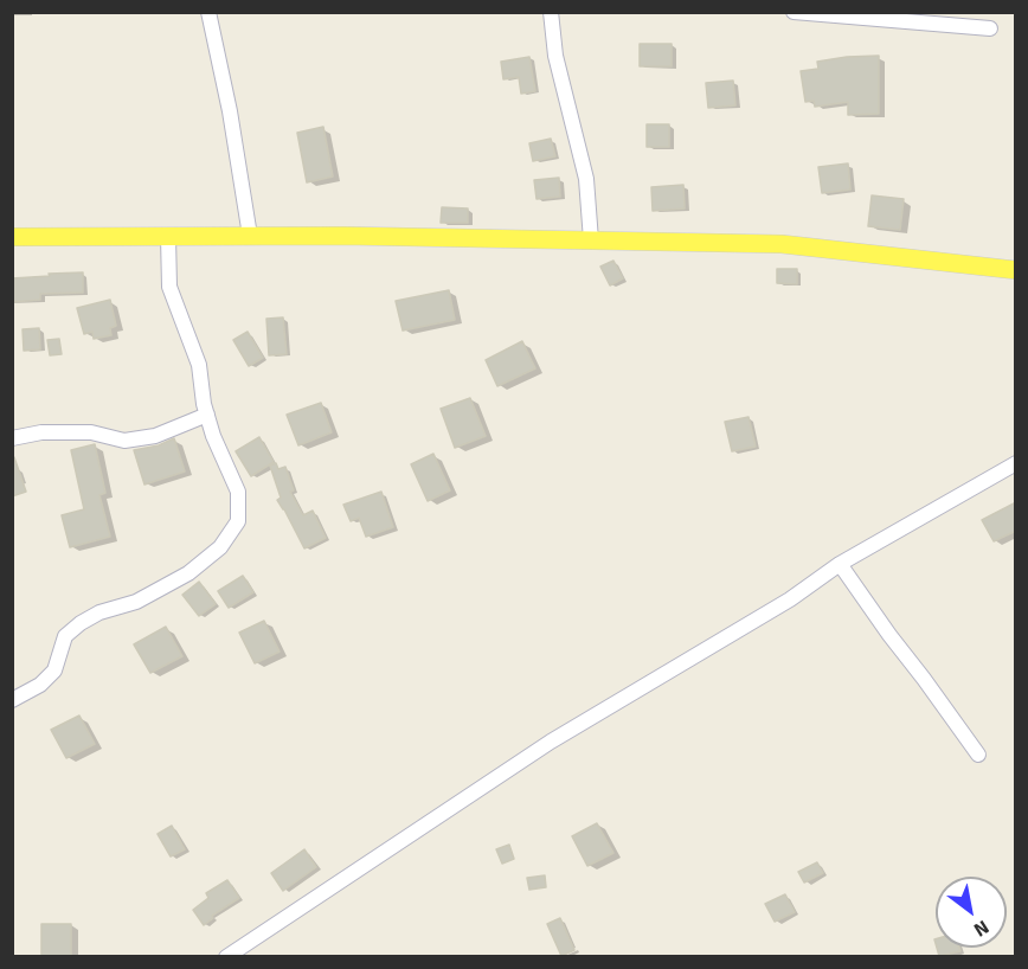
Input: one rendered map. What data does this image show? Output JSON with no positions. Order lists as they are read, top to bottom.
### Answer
{
  "north": "bottom right"
}
